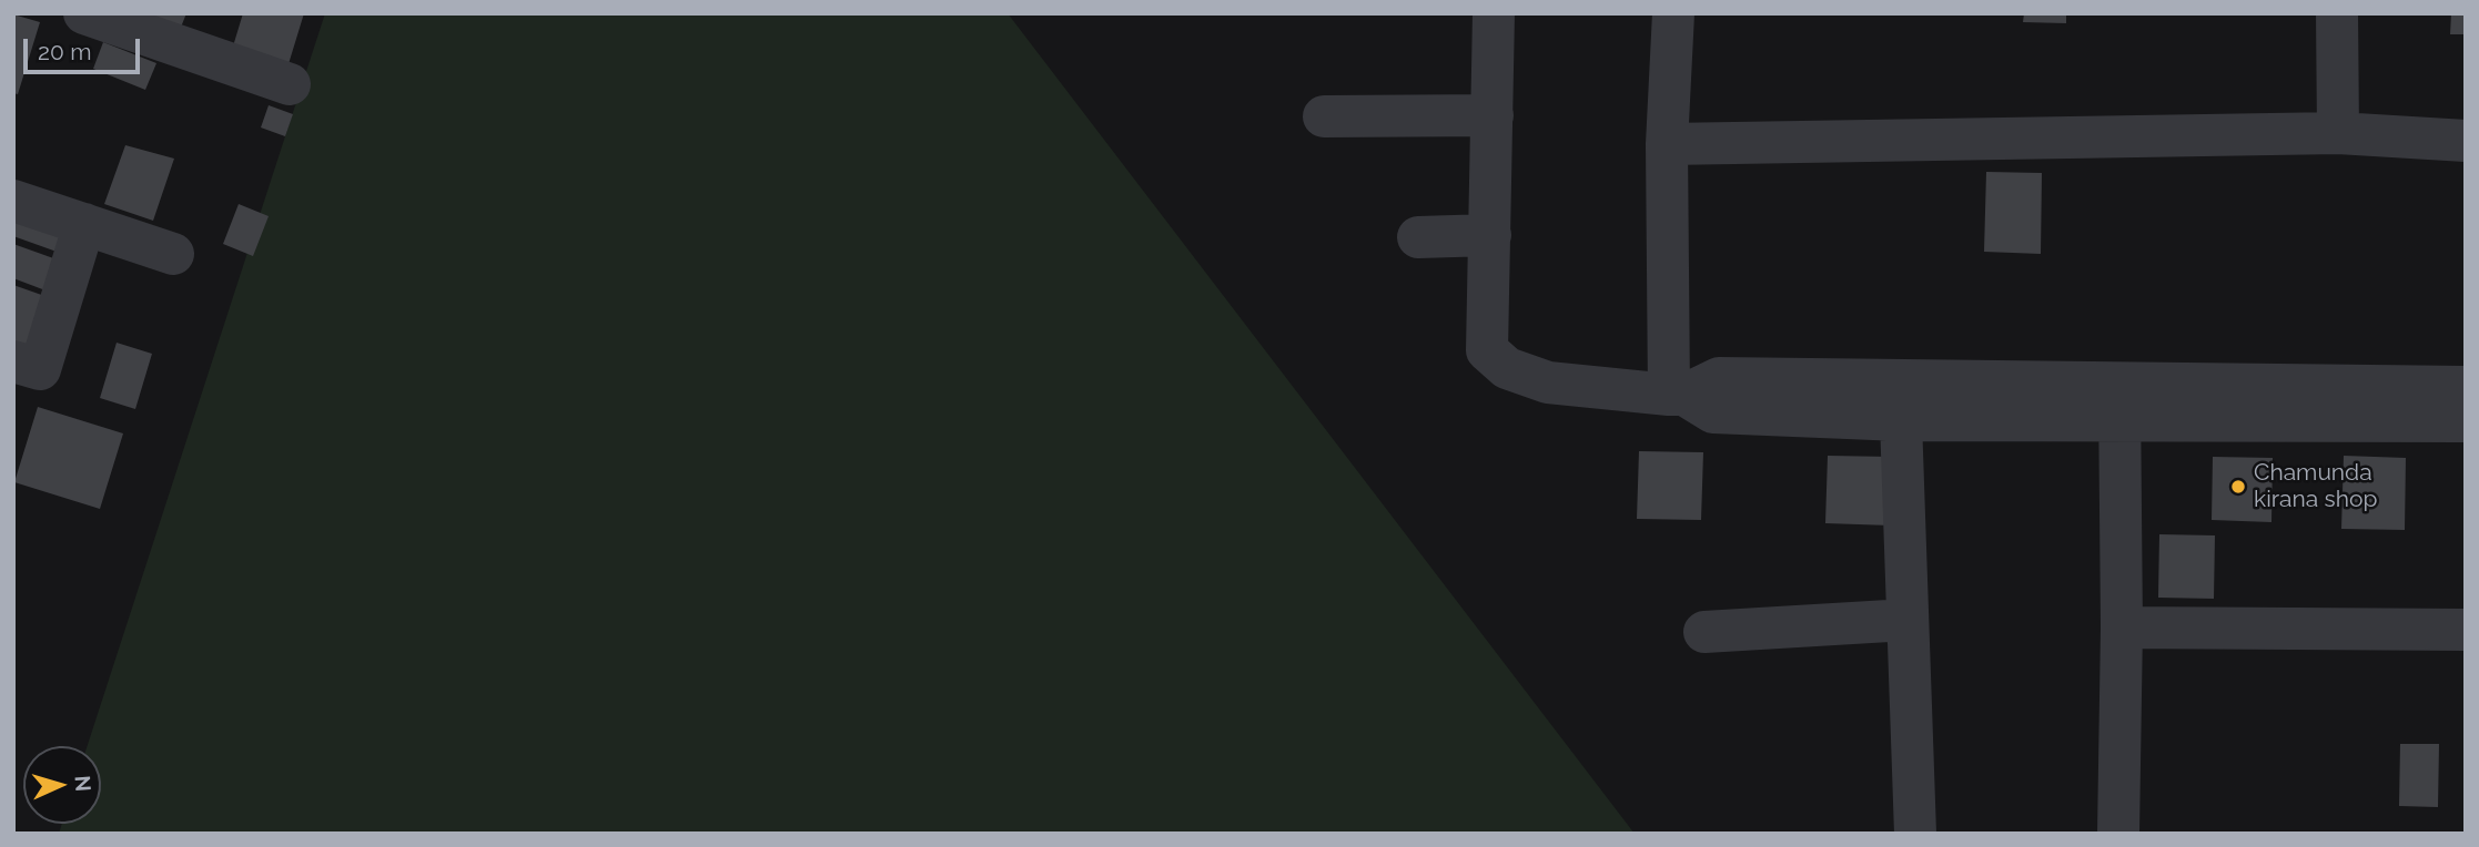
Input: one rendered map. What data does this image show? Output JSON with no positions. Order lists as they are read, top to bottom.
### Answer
{
  "places": ["Chamunda kirana shop"],
  "scale_bar": "20 m",
  "north": "right"
}
